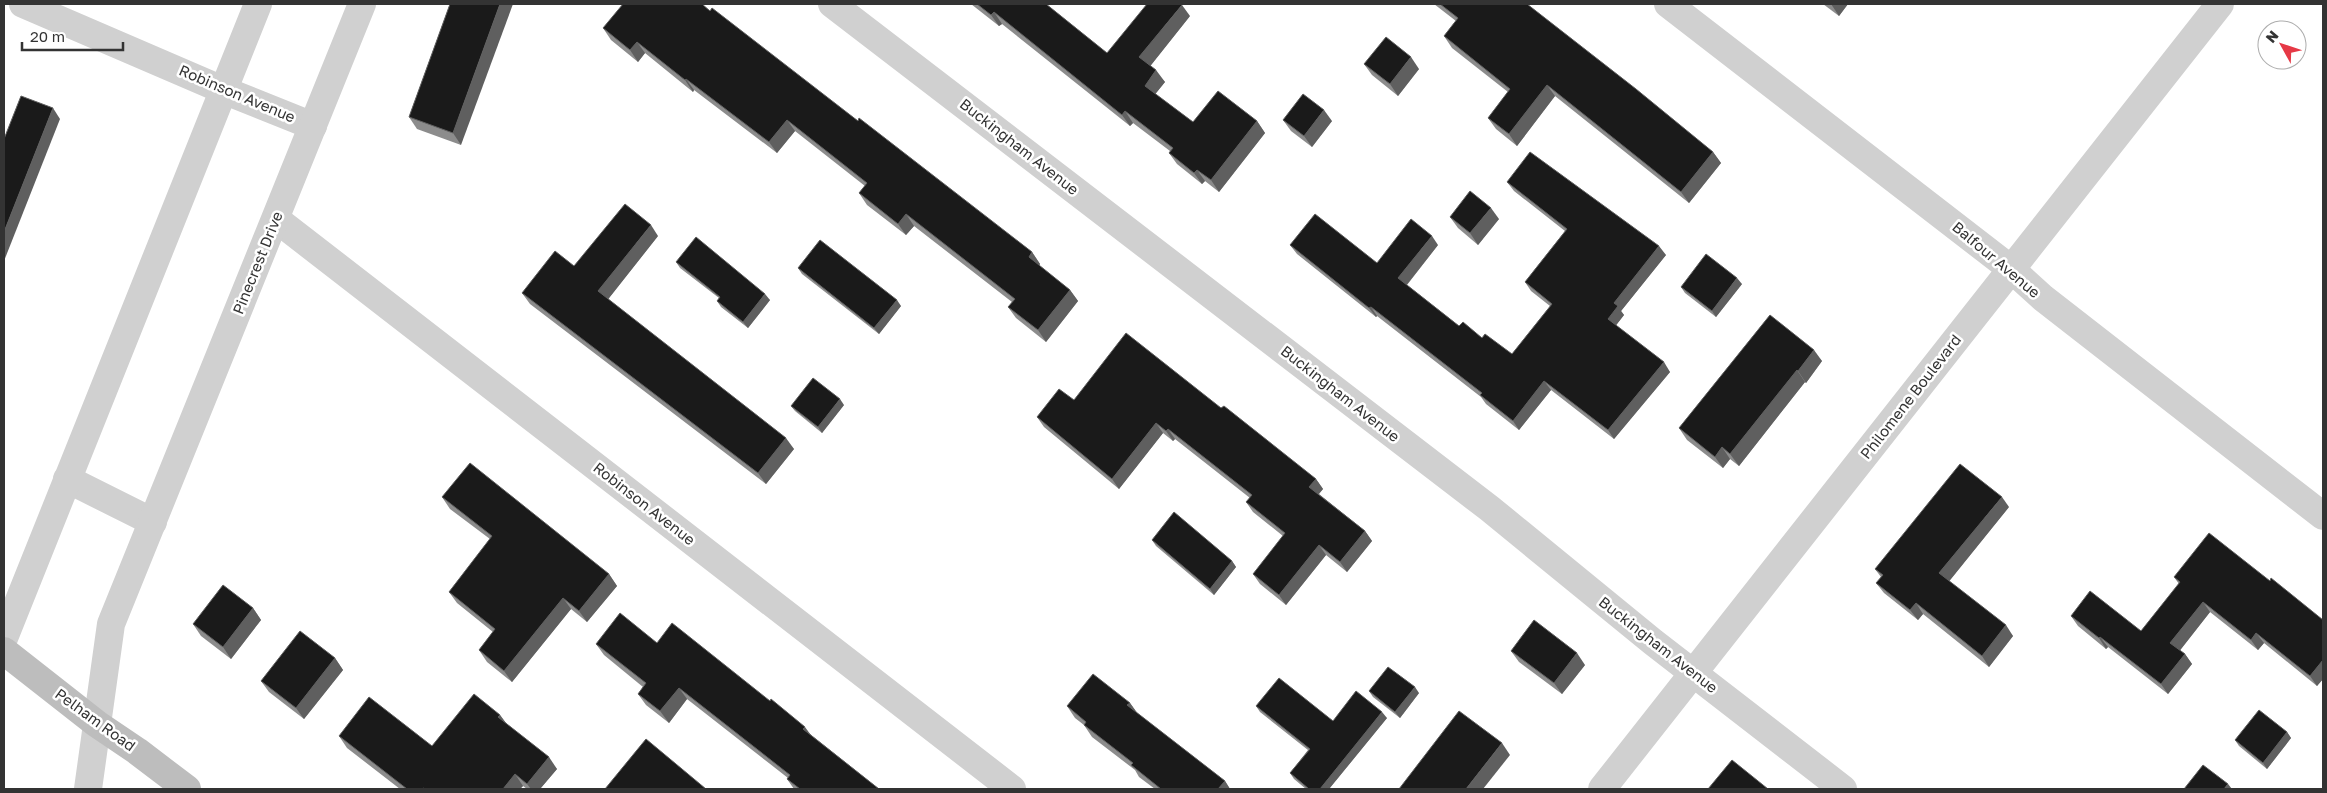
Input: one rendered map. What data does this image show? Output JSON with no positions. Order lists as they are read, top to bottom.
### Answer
{
  "streets": {
    "main road": ["Pelham Road"],
    "street": [
      "Robinson Avenue",
      "Buckingham Avenue",
      "Balfour Avenue",
      "Pinecrest Drive",
      "Philomene Boulevard"
    ]
  },
  "crossings": [
    ["Robinson Avenue", "Pinecrest Drive"],
    ["Buckingham Avenue", "Philomene Boulevard"],
    ["Balfour Avenue", "Philomene Boulevard"],
    ["Pinecrest Drive", "Pelham Road"]
  ],
  "scale_bar": "20 m",
  "north": "top left"
}
